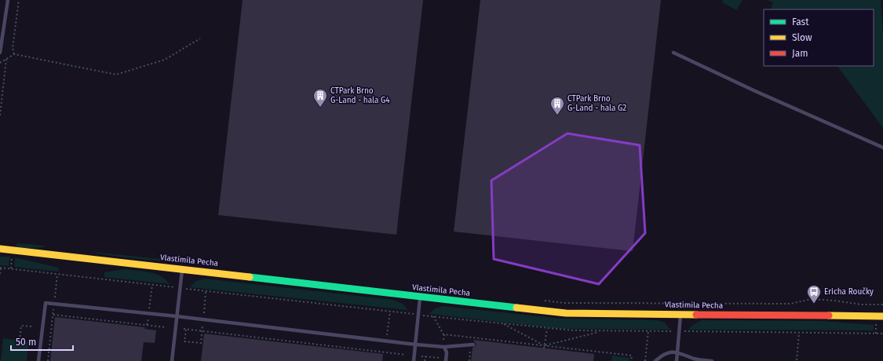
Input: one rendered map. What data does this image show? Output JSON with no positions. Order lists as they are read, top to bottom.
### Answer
{
  "streets": {
    "street": ["Vlastimila Pecha"]
  },
  "places": {
    "building": ["CTPark Brno G-Land - hala G4", "CTPark Brno G-Land - hala G2"],
    "bus stop": ["Ericha Roučky"]
  },
  "legend": ["Fast", "Slow", "Jam"],
  "scale_bar": "50 m"
}
